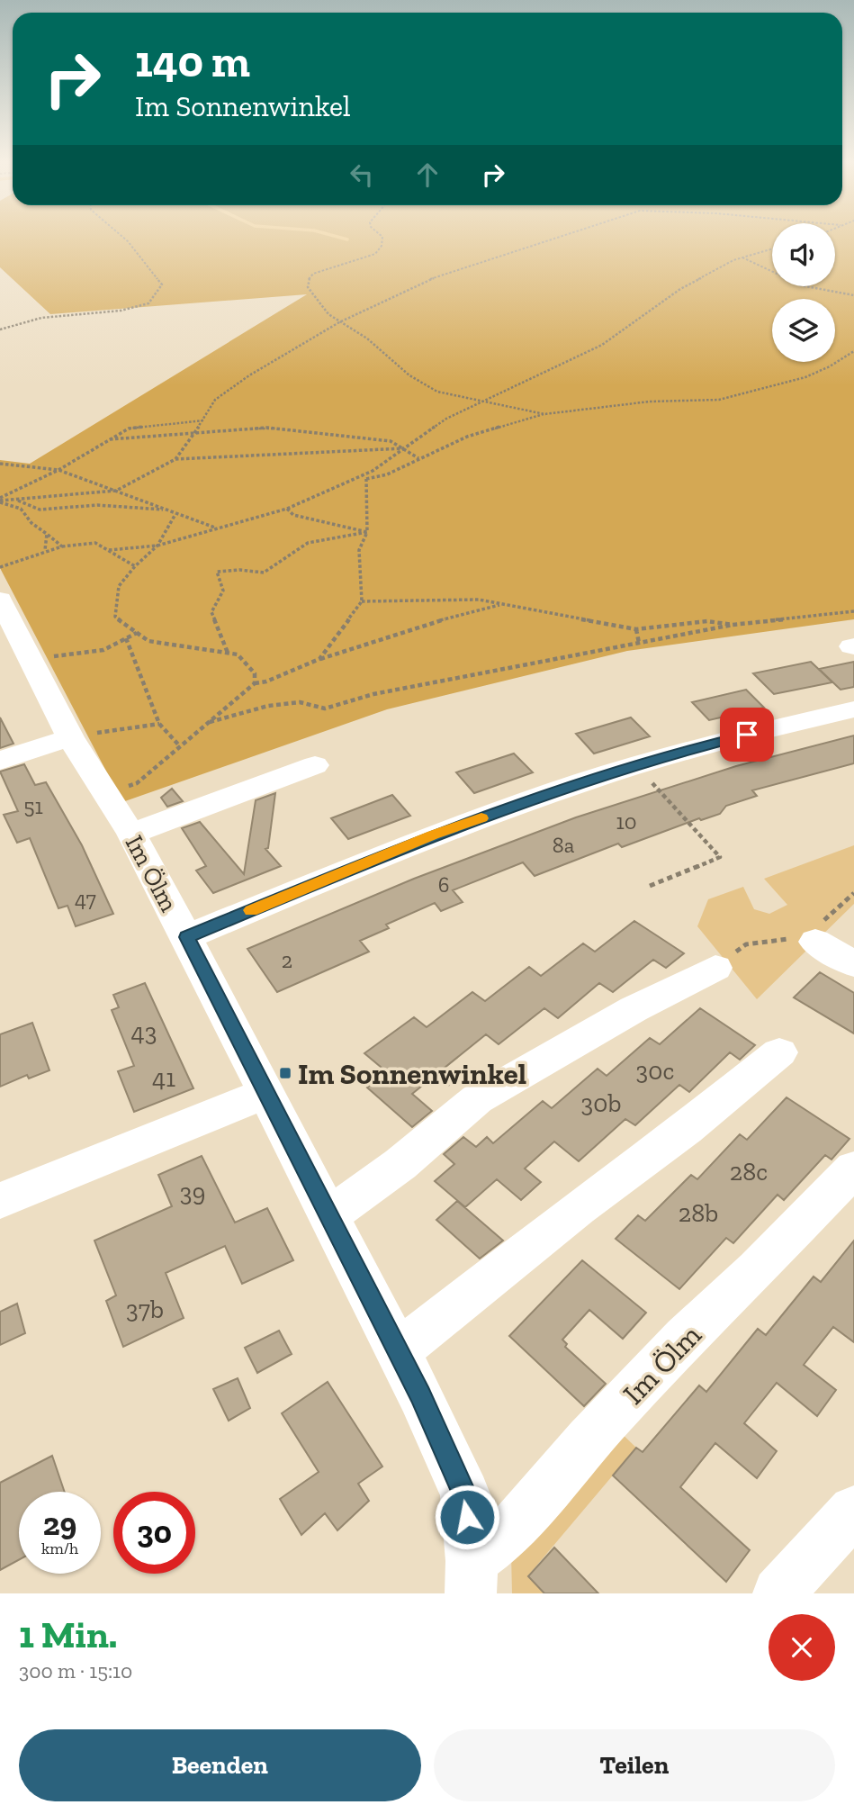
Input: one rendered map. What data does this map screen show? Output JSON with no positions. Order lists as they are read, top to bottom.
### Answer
{
  "streets": {
    "street": ["Im Ölm"]
  },
  "places": {
    "transit": ["Im Sonnenwinkel"]
  },
  "house_numbers": [
    "51",
    "10",
    "8a",
    "6",
    "47",
    "2",
    "43",
    "30c",
    "41",
    "30b",
    "28c",
    "39",
    "28b",
    "37b"
  ],
  "page": {
    "turn": ["140 m", "Im Sonnenwinkel"],
    "speed": "29 km/h",
    "limit": "30",
    "heading": ["1 Min.", "300 m · 15:10"],
    "buttons": ["Beenden", "Teilen"]
  }
}
